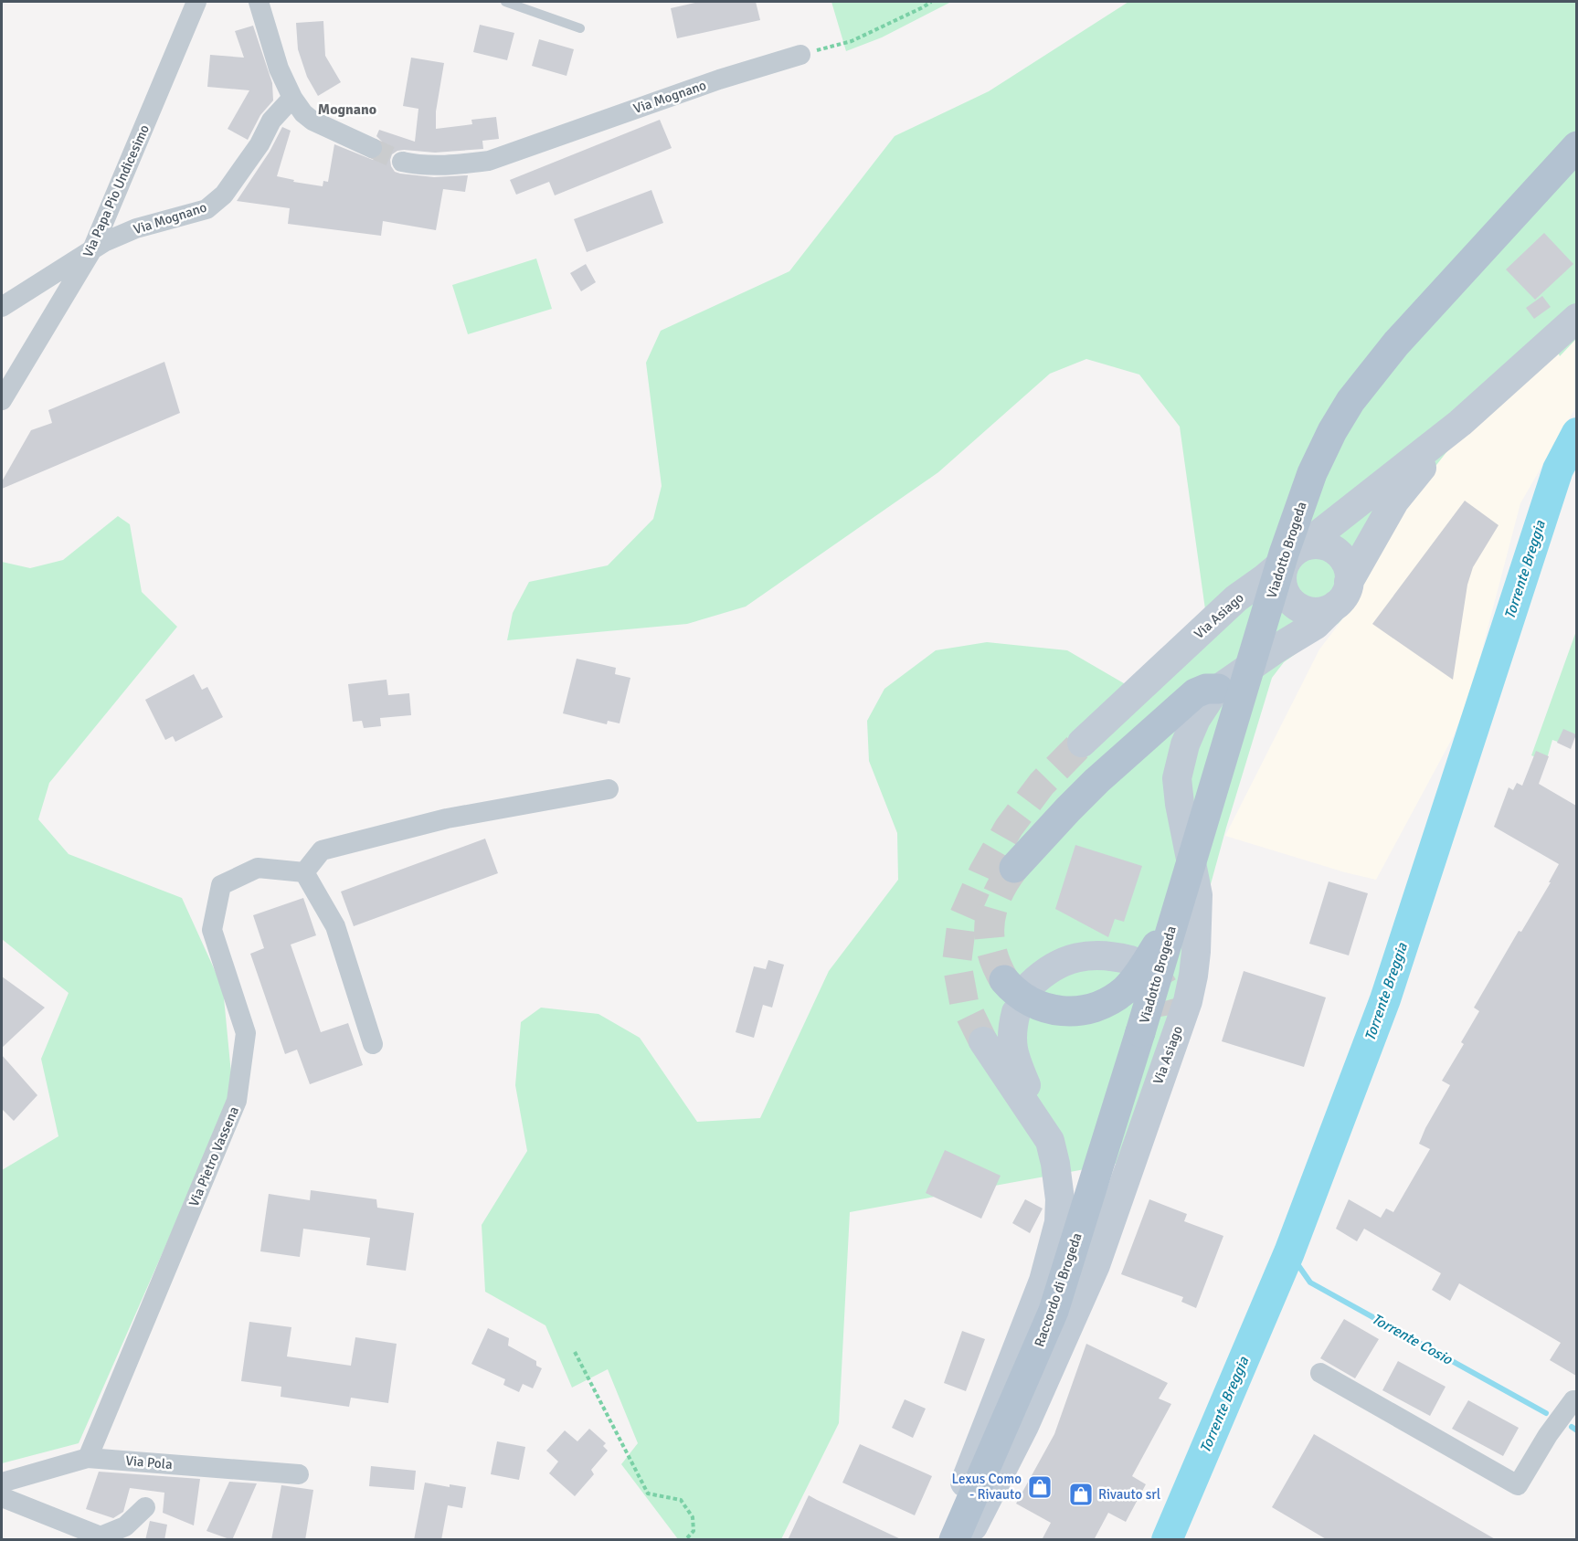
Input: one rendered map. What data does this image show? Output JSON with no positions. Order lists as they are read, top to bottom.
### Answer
{
  "streets": {
    "main road": ["Viadotto Brogeda", "Raccordo di Brogeda"],
    "street": [
      "Via Mognano",
      "Via Papa Pio Undicesimo",
      "Via Asiago",
      "Via Pietro Vassena",
      "Via Pola"
    ]
  },
  "crossings": [
    ["Via Mognano", "Via Papa Pio Undicesimo"],
    ["Viadotto Brogeda", "Raccordo di Brogeda"],
    ["Via Pietro Vassena", "Via Pola"]
  ],
  "districts": ["Mognano"],
  "water": ["Torrente Breggia", "Torrente Cosio"],
  "places": {
    "shop": ["Lexus Como - Rivauto", "Rivauto srl"]
  }
}
